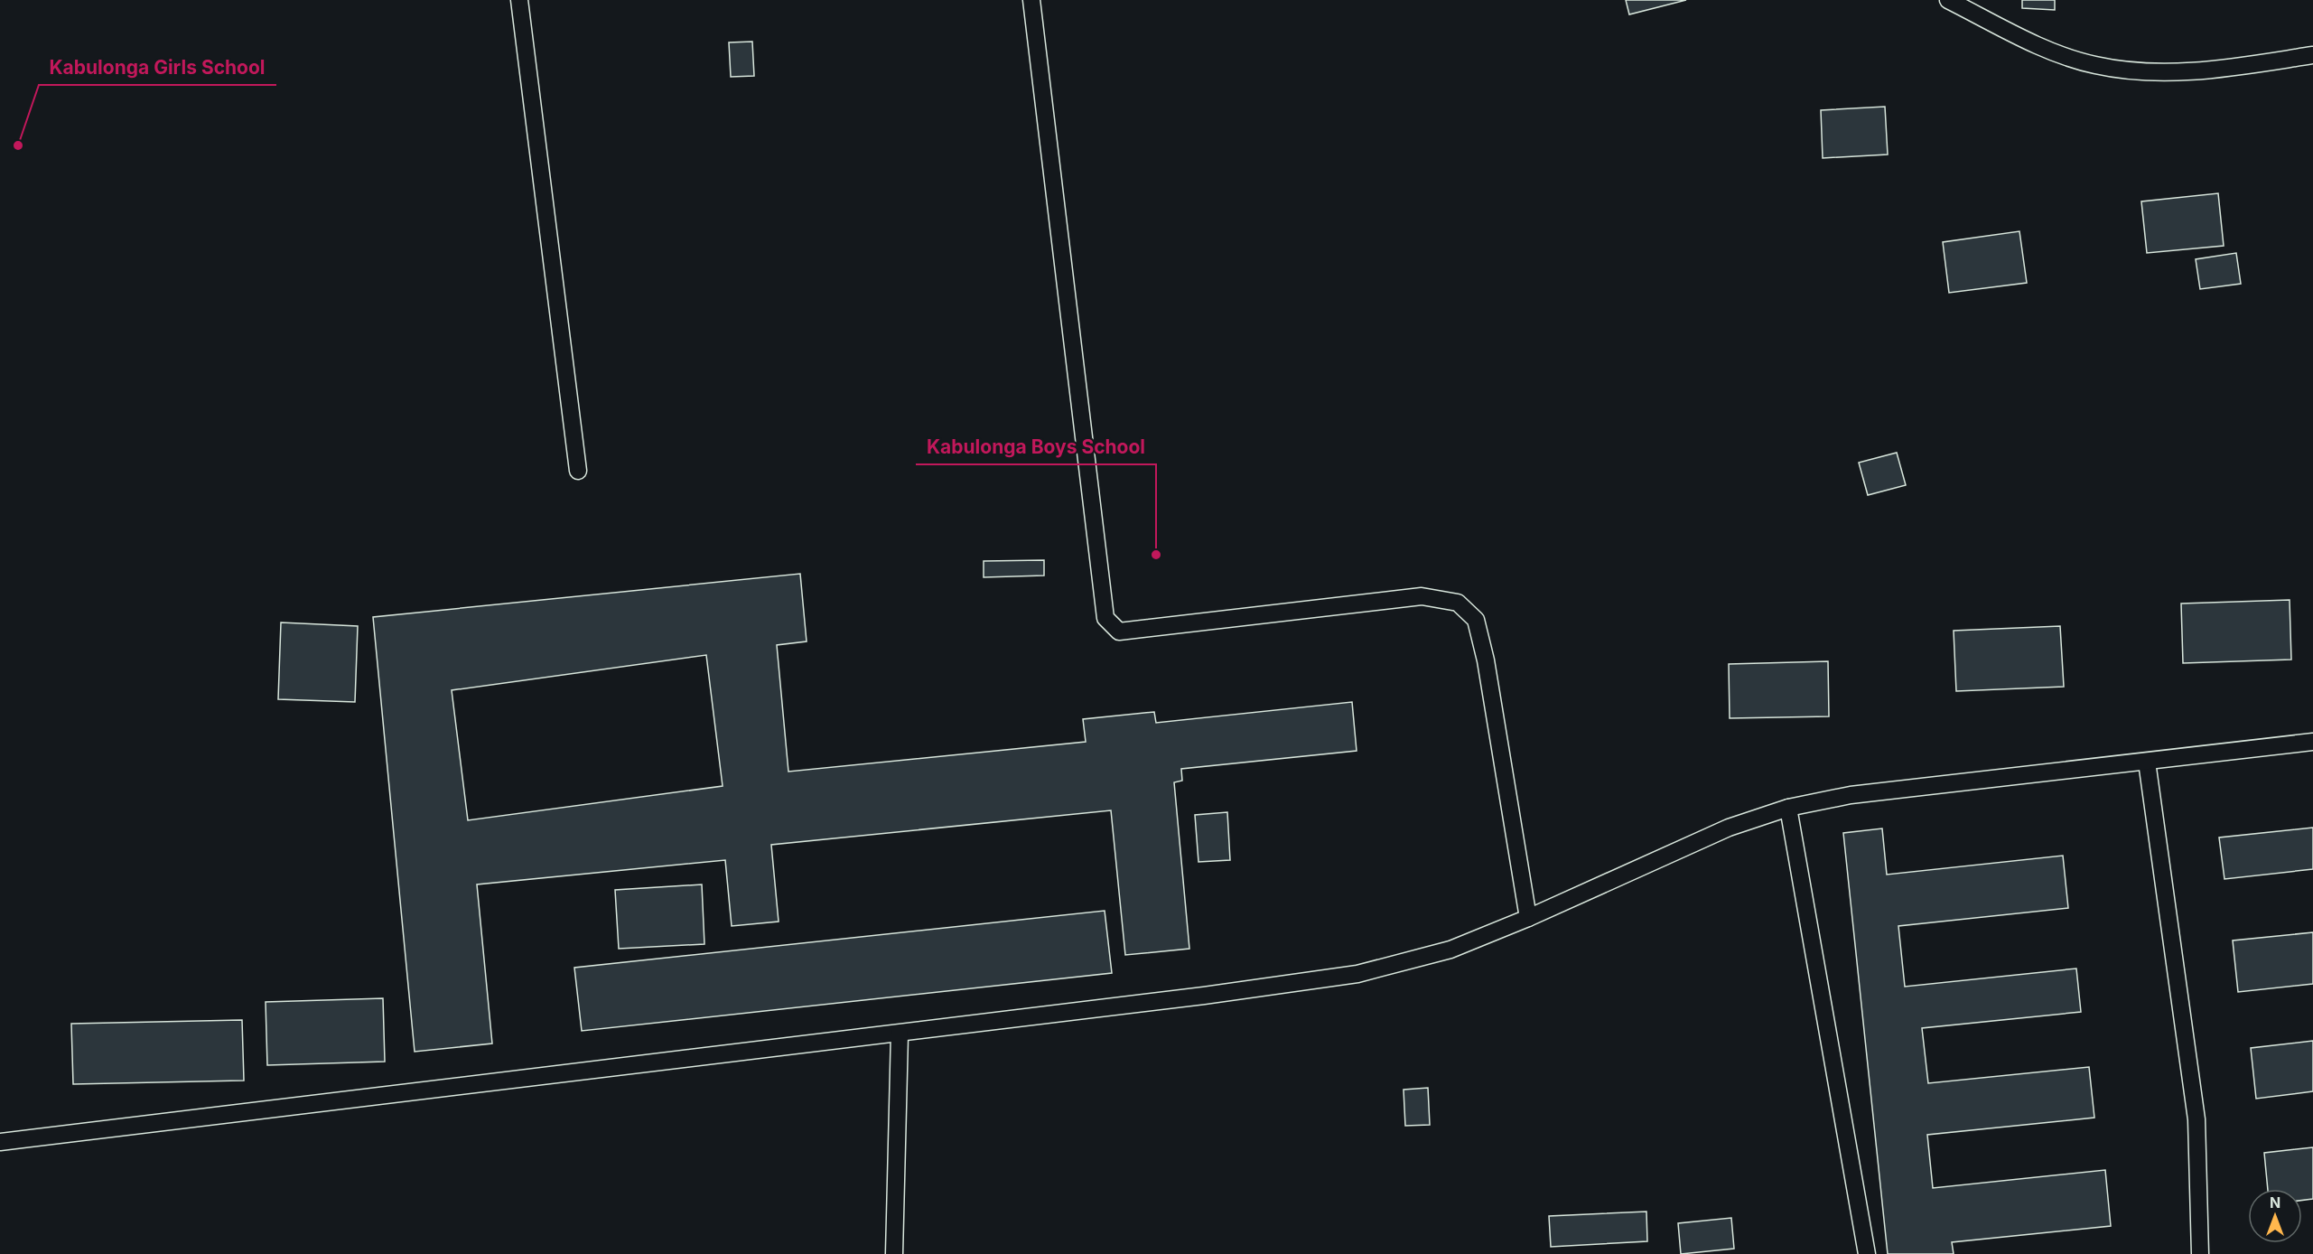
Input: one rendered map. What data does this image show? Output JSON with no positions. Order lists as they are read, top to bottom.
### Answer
{
  "places": ["Kabulonga Girls School", "Kabulonga Boys School"],
  "north": "top"
}
